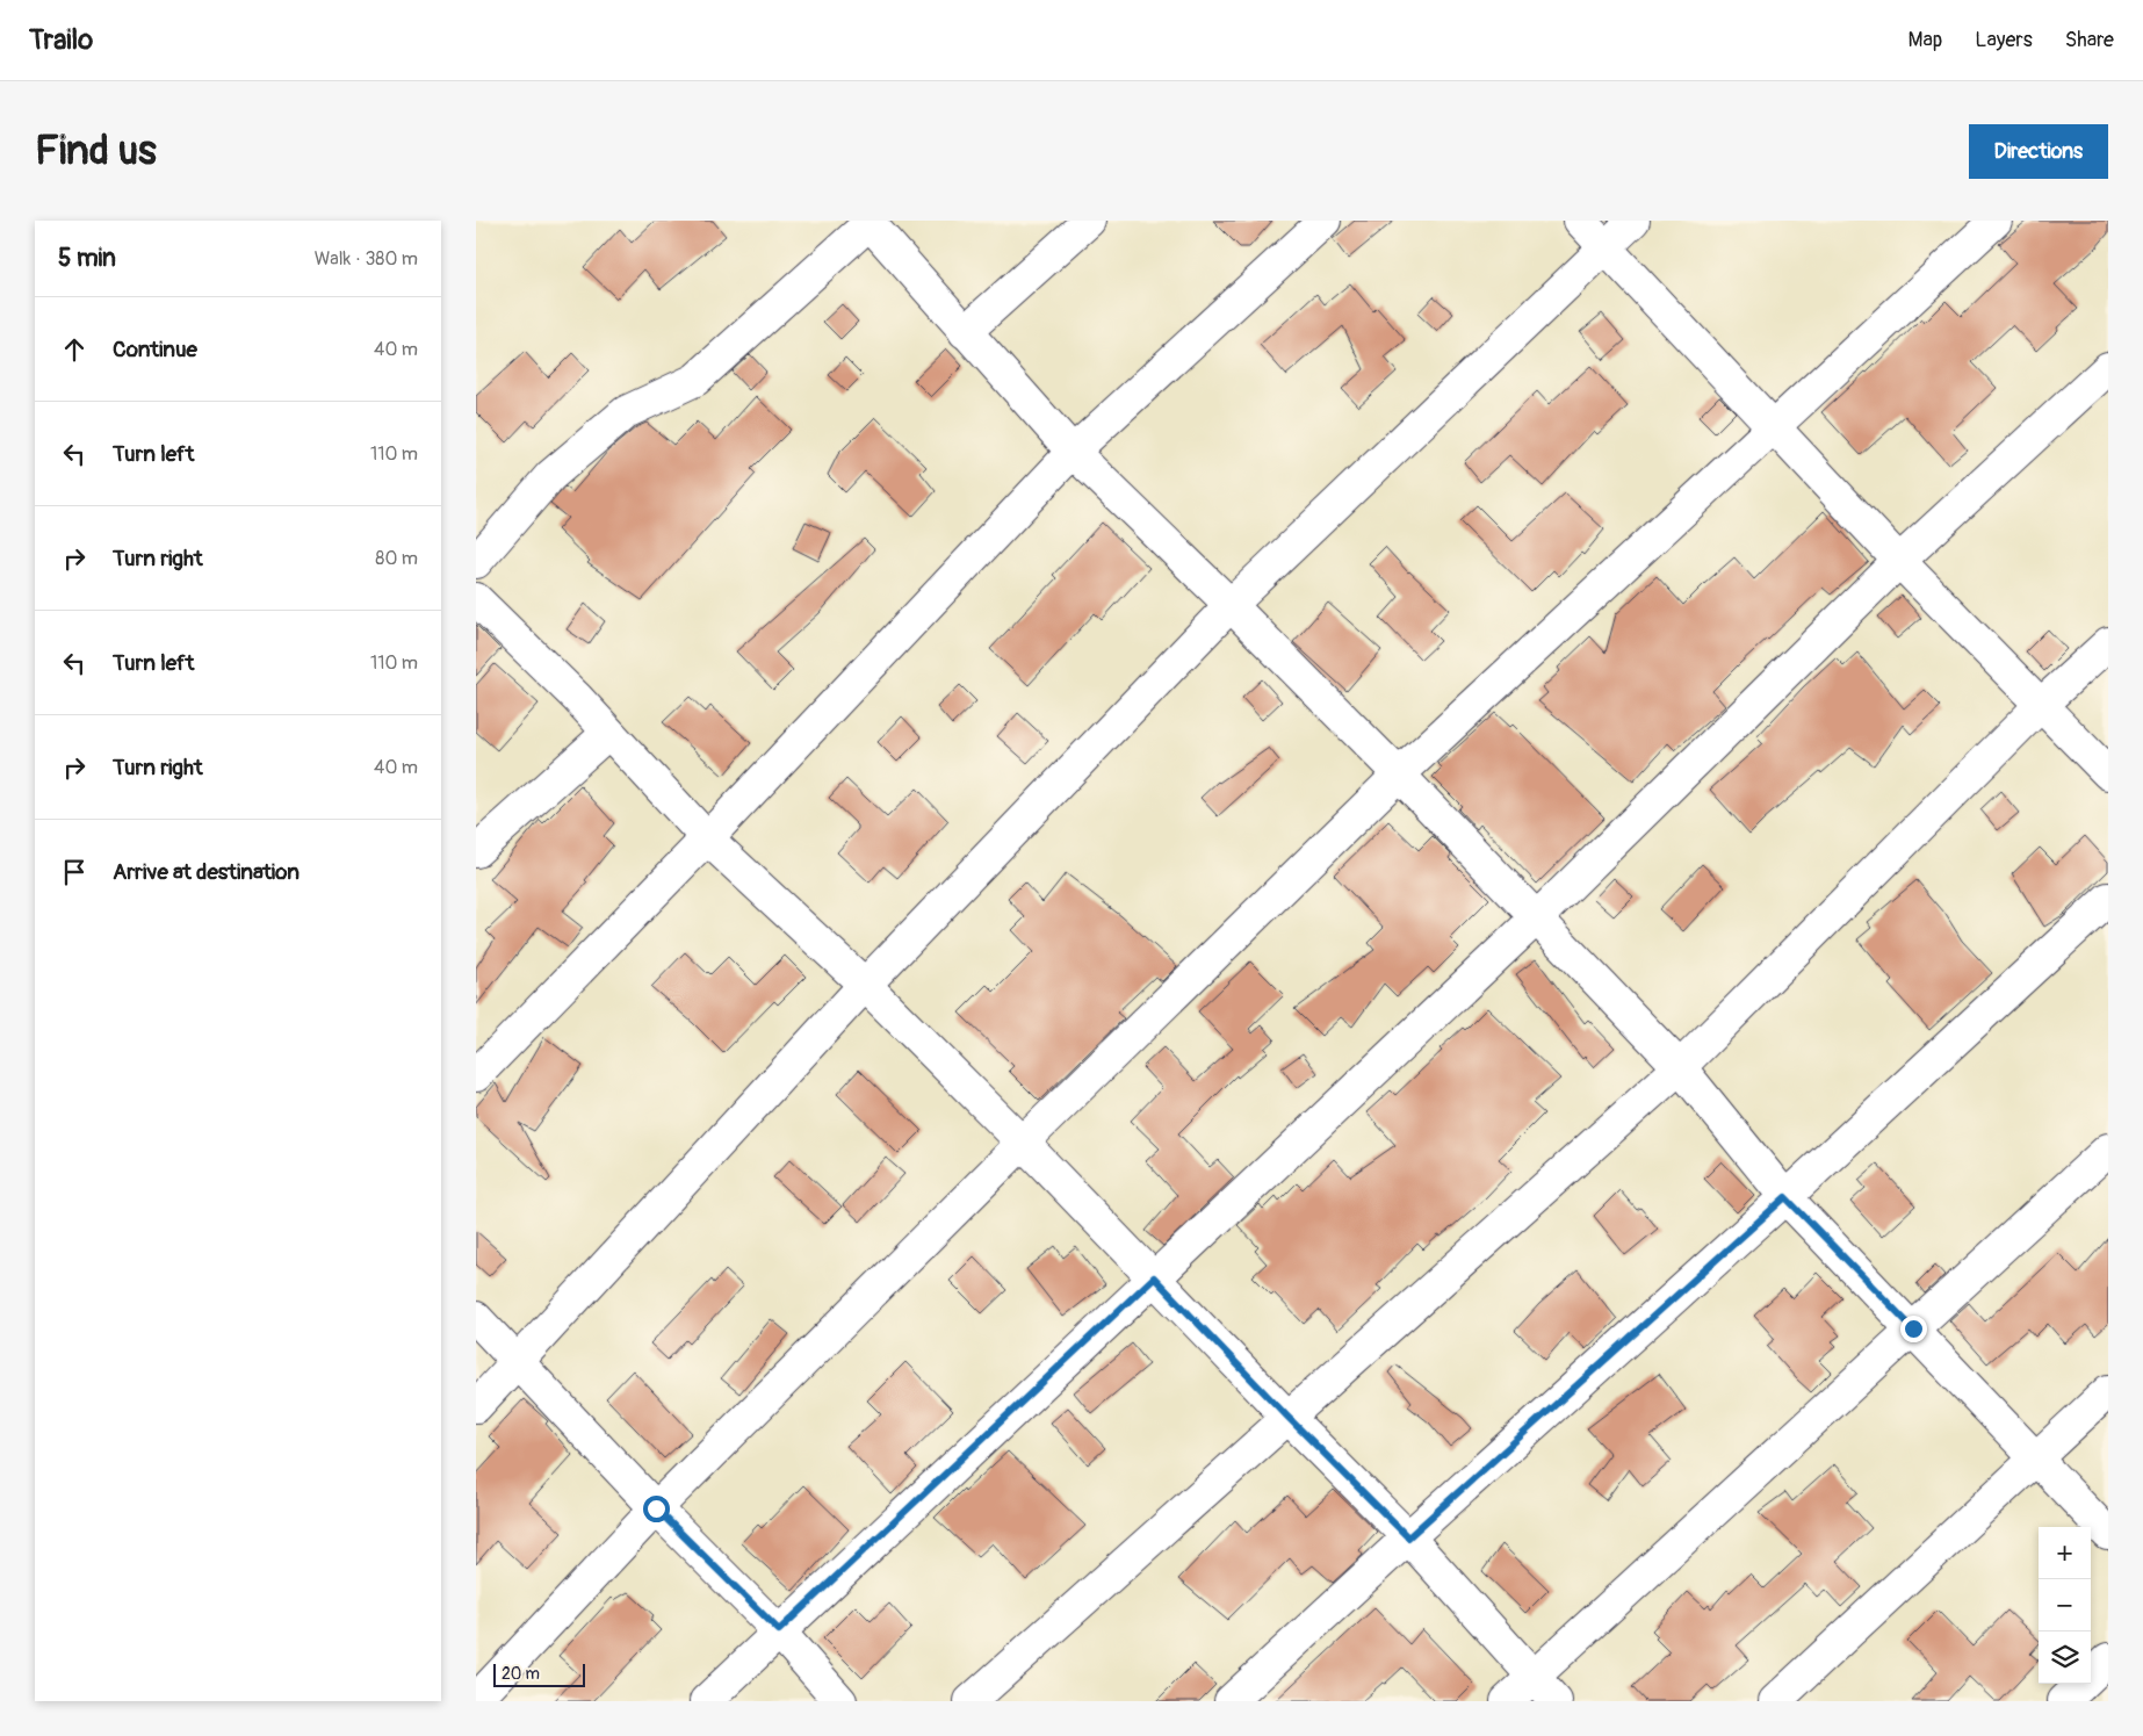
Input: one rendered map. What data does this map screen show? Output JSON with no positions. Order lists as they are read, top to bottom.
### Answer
{
  "scale_bar": "20 m",
  "page": {
    "header": "Trailo",
    "nav": ["Map", "Layers", "Share"],
    "buttons": "Directions",
    "title": "Find us",
    "heading": ["5 min", "Walk · 380 m"],
    "list": [
      ["Continue", "40 m"],
      ["Turn left", "110 m"],
      ["Turn right", "80 m"],
      ["Turn left", "110 m"],
      ["Turn right", "40 m"],
      "Arrive at destination"
    ],
    "map_buttons": ["+", "−"],
    "scale": "20 m"
  }
}
